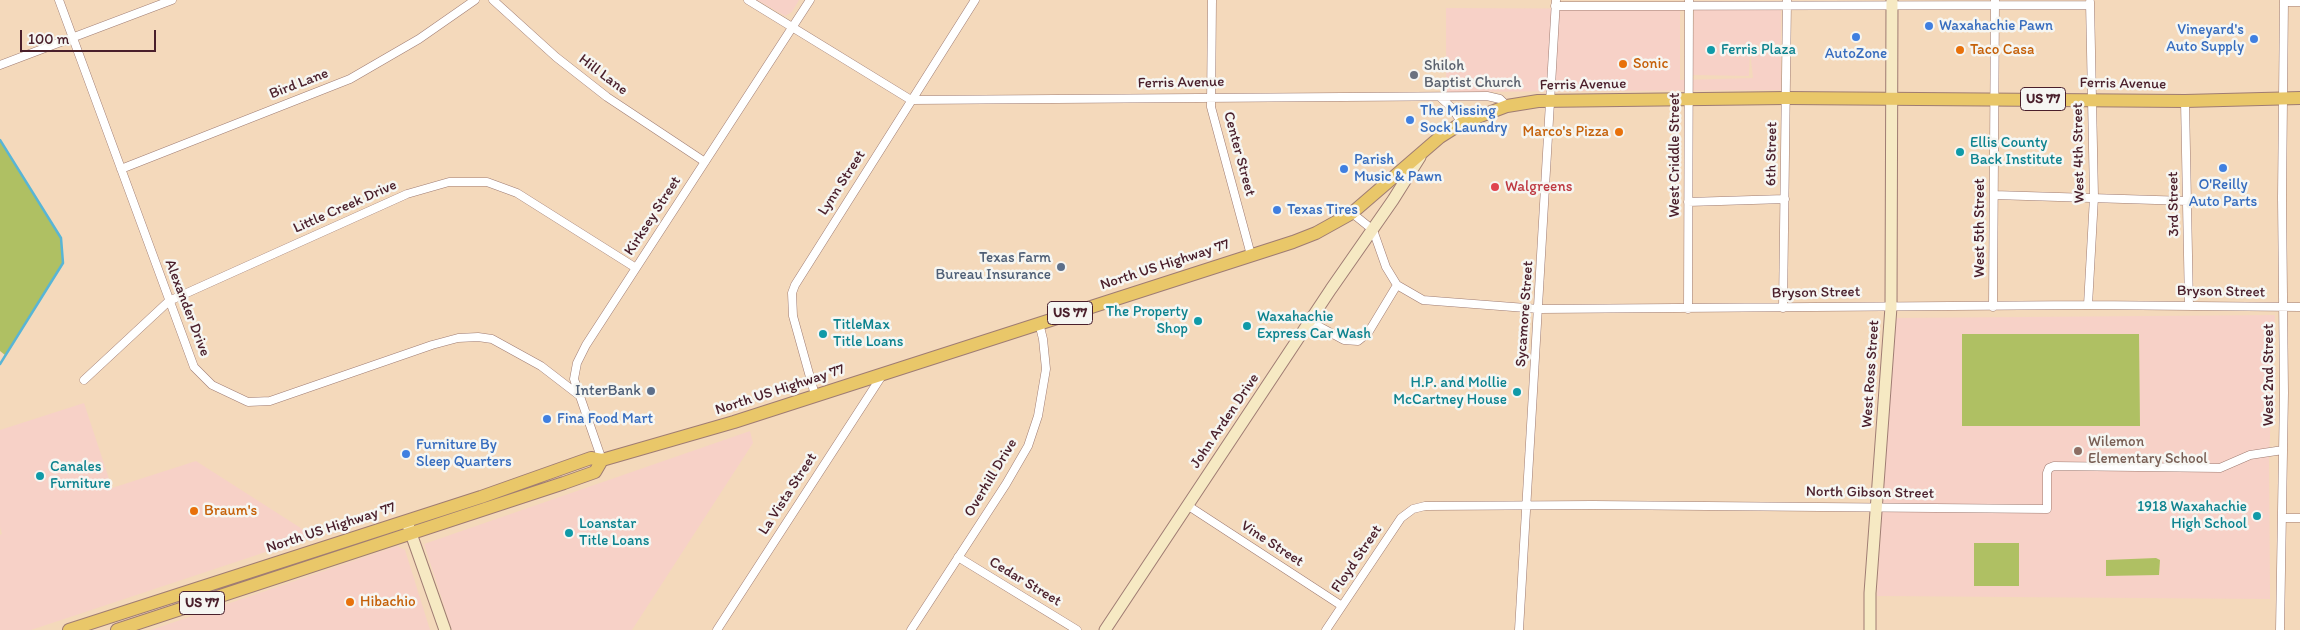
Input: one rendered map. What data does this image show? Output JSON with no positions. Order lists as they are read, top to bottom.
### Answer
{
  "streets": {
    "main road": ["Ferris Avenue", "US 77", "North US Highway 77"],
    "street": [
      "Hill Lane",
      "Bird Lane",
      "West 4th Street",
      "Center Street",
      "6th Street",
      "West Criddle Street",
      "Lynn Street",
      "3rd Street",
      "Little Creek Drive",
      "Kirksey Street",
      "West 5th Street",
      "Bryson Street",
      "Alexander Drive",
      "Sycamore Street",
      "West Ross Street",
      "West 2nd Street",
      "John Arden Drive",
      "Overhill Drive",
      "North Gibson Street",
      "La Vista Street",
      "Vine Street",
      "Floyd Street",
      "Cedar Street"
    ]
  },
  "crossings": [
    ["Hill Lane", "Kirksey Street"],
    ["Ferris Avenue", "West 4th Street"],
    ["Ferris Avenue", "Center Street"],
    ["Ferris Avenue", "6th Street"],
    ["Ferris Avenue", "West Criddle Street"],
    ["Ferris Avenue", "Lynn Street"],
    ["Ferris Avenue", "3rd Street"],
    ["Ferris Avenue", "West 5th Street"],
    ["Ferris Avenue", "North US Highway 77"],
    ["Ferris Avenue", "Sycamore Street"],
    ["Ferris Avenue", "West Ross Street"],
    ["Ferris Avenue", "West 2nd Street"],
    ["Bird Lane", "Alexander Drive"],
    ["West 4th Street", "Bryson Street"],
    ["Center Street", "North US Highway 77"],
    ["6th Street", "Bryson Street"],
    ["West Criddle Street", "Bryson Street"],
    ["Lynn Street", "North US Highway 77"],
    ["3rd Street", "Bryson Street"],
    ["Little Creek Drive", "Kirksey Street"],
    ["Little Creek Drive", "Alexander Drive"],
    ["Kirksey Street", "North US Highway 77"],
    ["Kirksey Street", "Alexander Drive"],
    ["West 5th Street", "Bryson Street"],
    ["North US Highway 77", "Overhill Drive"],
    ["North US Highway 77", "La Vista Street"],
    ["Bryson Street", "Sycamore Street"],
    ["Bryson Street", "West Ross Street"],
    ["Bryson Street", "West 2nd Street"],
    ["Sycamore Street", "North Gibson Street"],
    ["West Ross Street", "North Gibson Street"],
    ["West 2nd Street", "North Gibson Street"],
    ["John Arden Drive", "Vine Street"],
    ["Overhill Drive", "Cedar Street"],
    ["North Gibson Street", "Floyd Street"],
    ["Vine Street", "Floyd Street"]
  ],
  "places": [
    "Waxahachie Pawn",
    "AutoZone",
    "Vineyard's Auto Supply",
    "Ferris Plaza",
    "Taco Casa",
    "Sonic",
    "Shiloh Baptist Church",
    "The Missing Sock Laundry",
    "Marco's Pizza",
    "Ellis County Back Institute",
    "O'Reilly Auto Parts",
    "Parish Music & Pawn",
    "Walgreens",
    "Texas Tires",
    "Texas Farm Bureau Insurance",
    "The Property Shop",
    "Waxahachie Express Car Wash",
    "TitleMax Title Loans",
    "InterBank",
    "H.P. and Mollie McCartney House",
    "Fina Food Mart",
    "Wilemon Elementary School",
    "Furniture By Sleep Quarters",
    "Canales Furniture",
    "Braum's",
    "1918 Waxahachie High School",
    "Loanstar Title Loans",
    "Hibachio"
  ],
  "scale_bar": "100 m"
}
